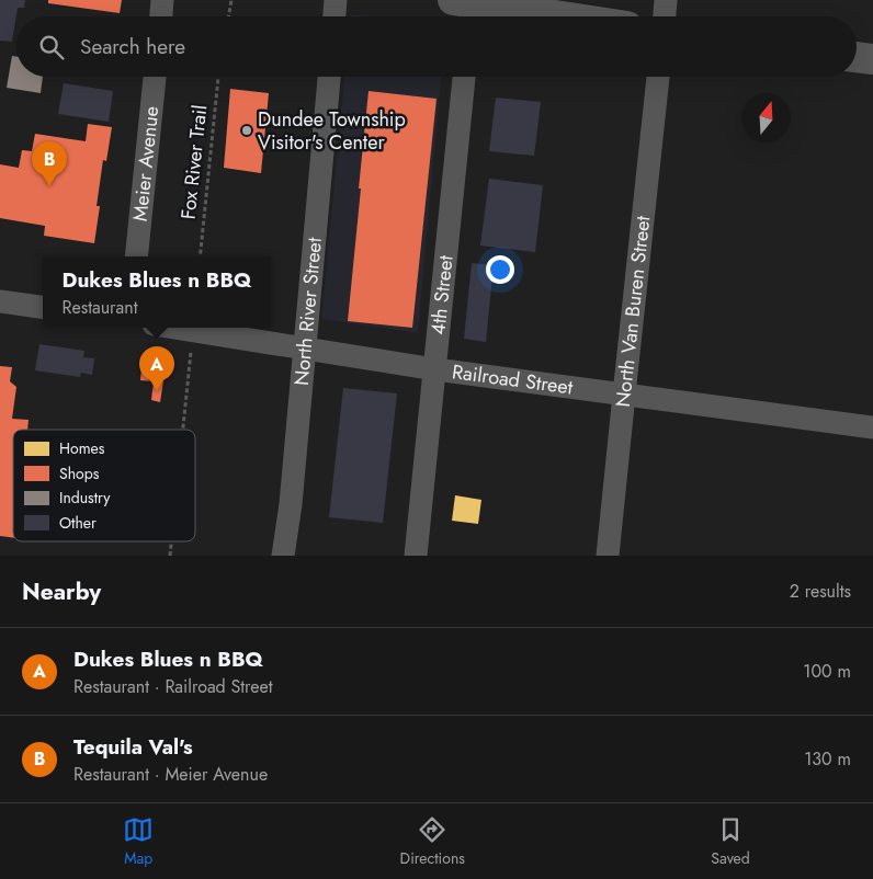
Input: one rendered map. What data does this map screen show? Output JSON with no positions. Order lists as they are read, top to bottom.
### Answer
{
  "streets": {
    "street": [
      "Meier Avenue",
      "4th Street",
      "North River Street",
      "North Van Buren Street",
      "Railroad Street"
    ],
    "path": ["Fox River Trail"]
  },
  "crossings": [
    ["4th Street", "Railroad Street"],
    ["North River Street", "Railroad Street"],
    ["North Van Buren Street", "Railroad Street"]
  ],
  "places": ["Dundee Township Visitor's Center"],
  "legend": [
    "Homes",
    "Shops",
    "Industry",
    "Other"
  ],
  "north": "top",
  "page": {
    "search": "Search here",
    "pins": ["B", "A"],
    "popup": ["Dukes Blues n BBQ", "Restaurant"],
    "heading": ["Nearby", "2 results"],
    "list": [
      {
        "mark": "A",
        "name": "Dukes Blues n BBQ",
        "note": "Restaurant · Railroad Street",
        "value": "100 m"
      },
      {
        "mark": "B",
        "name": "Tequila Val's",
        "note": "Restaurant · Meier Avenue",
        "value": "130 m"
      }
    ],
    "nav": ["Map", "Directions", "Saved"]
  }
}
